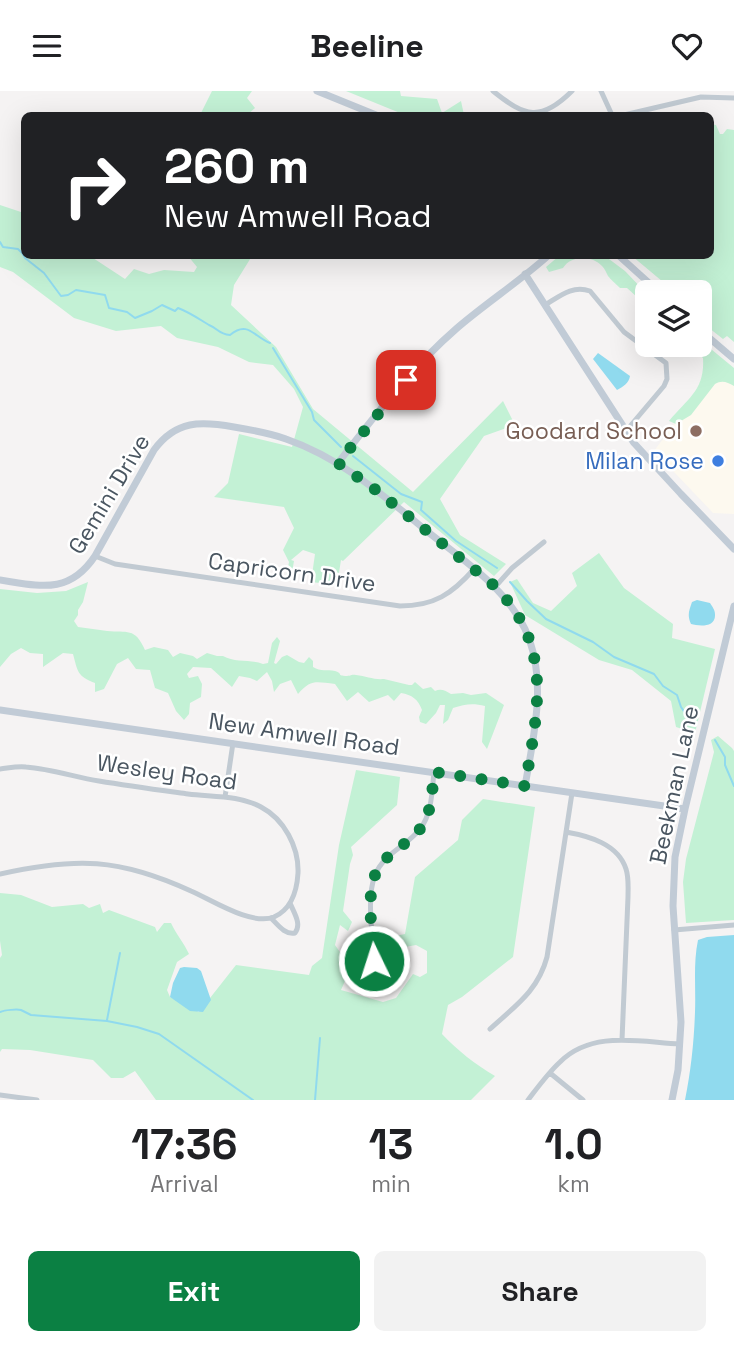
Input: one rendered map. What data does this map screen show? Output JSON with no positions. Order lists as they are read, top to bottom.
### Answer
{
  "streets": {
    "street": [
      "Gemini Drive",
      "Capricorn Drive",
      "New Amwell Road",
      "Wesley Road",
      "Beekman Lane"
    ]
  },
  "crossings": [
    ["Gemini Drive", "Capricorn Drive"],
    ["Gemini Drive", "New Amwell Road"],
    ["New Amwell Road", "Beekman Lane"]
  ],
  "places": ["Goodard School", "Milan Rose"],
  "page": {
    "header": "Beeline",
    "turn": ["260 m", "New Amwell Road"],
    "eta": [
      "17:36",
      "Arrival",
      "13",
      "min",
      "1.0",
      "km"
    ],
    "buttons": ["Exit", "Share"]
  }
}
